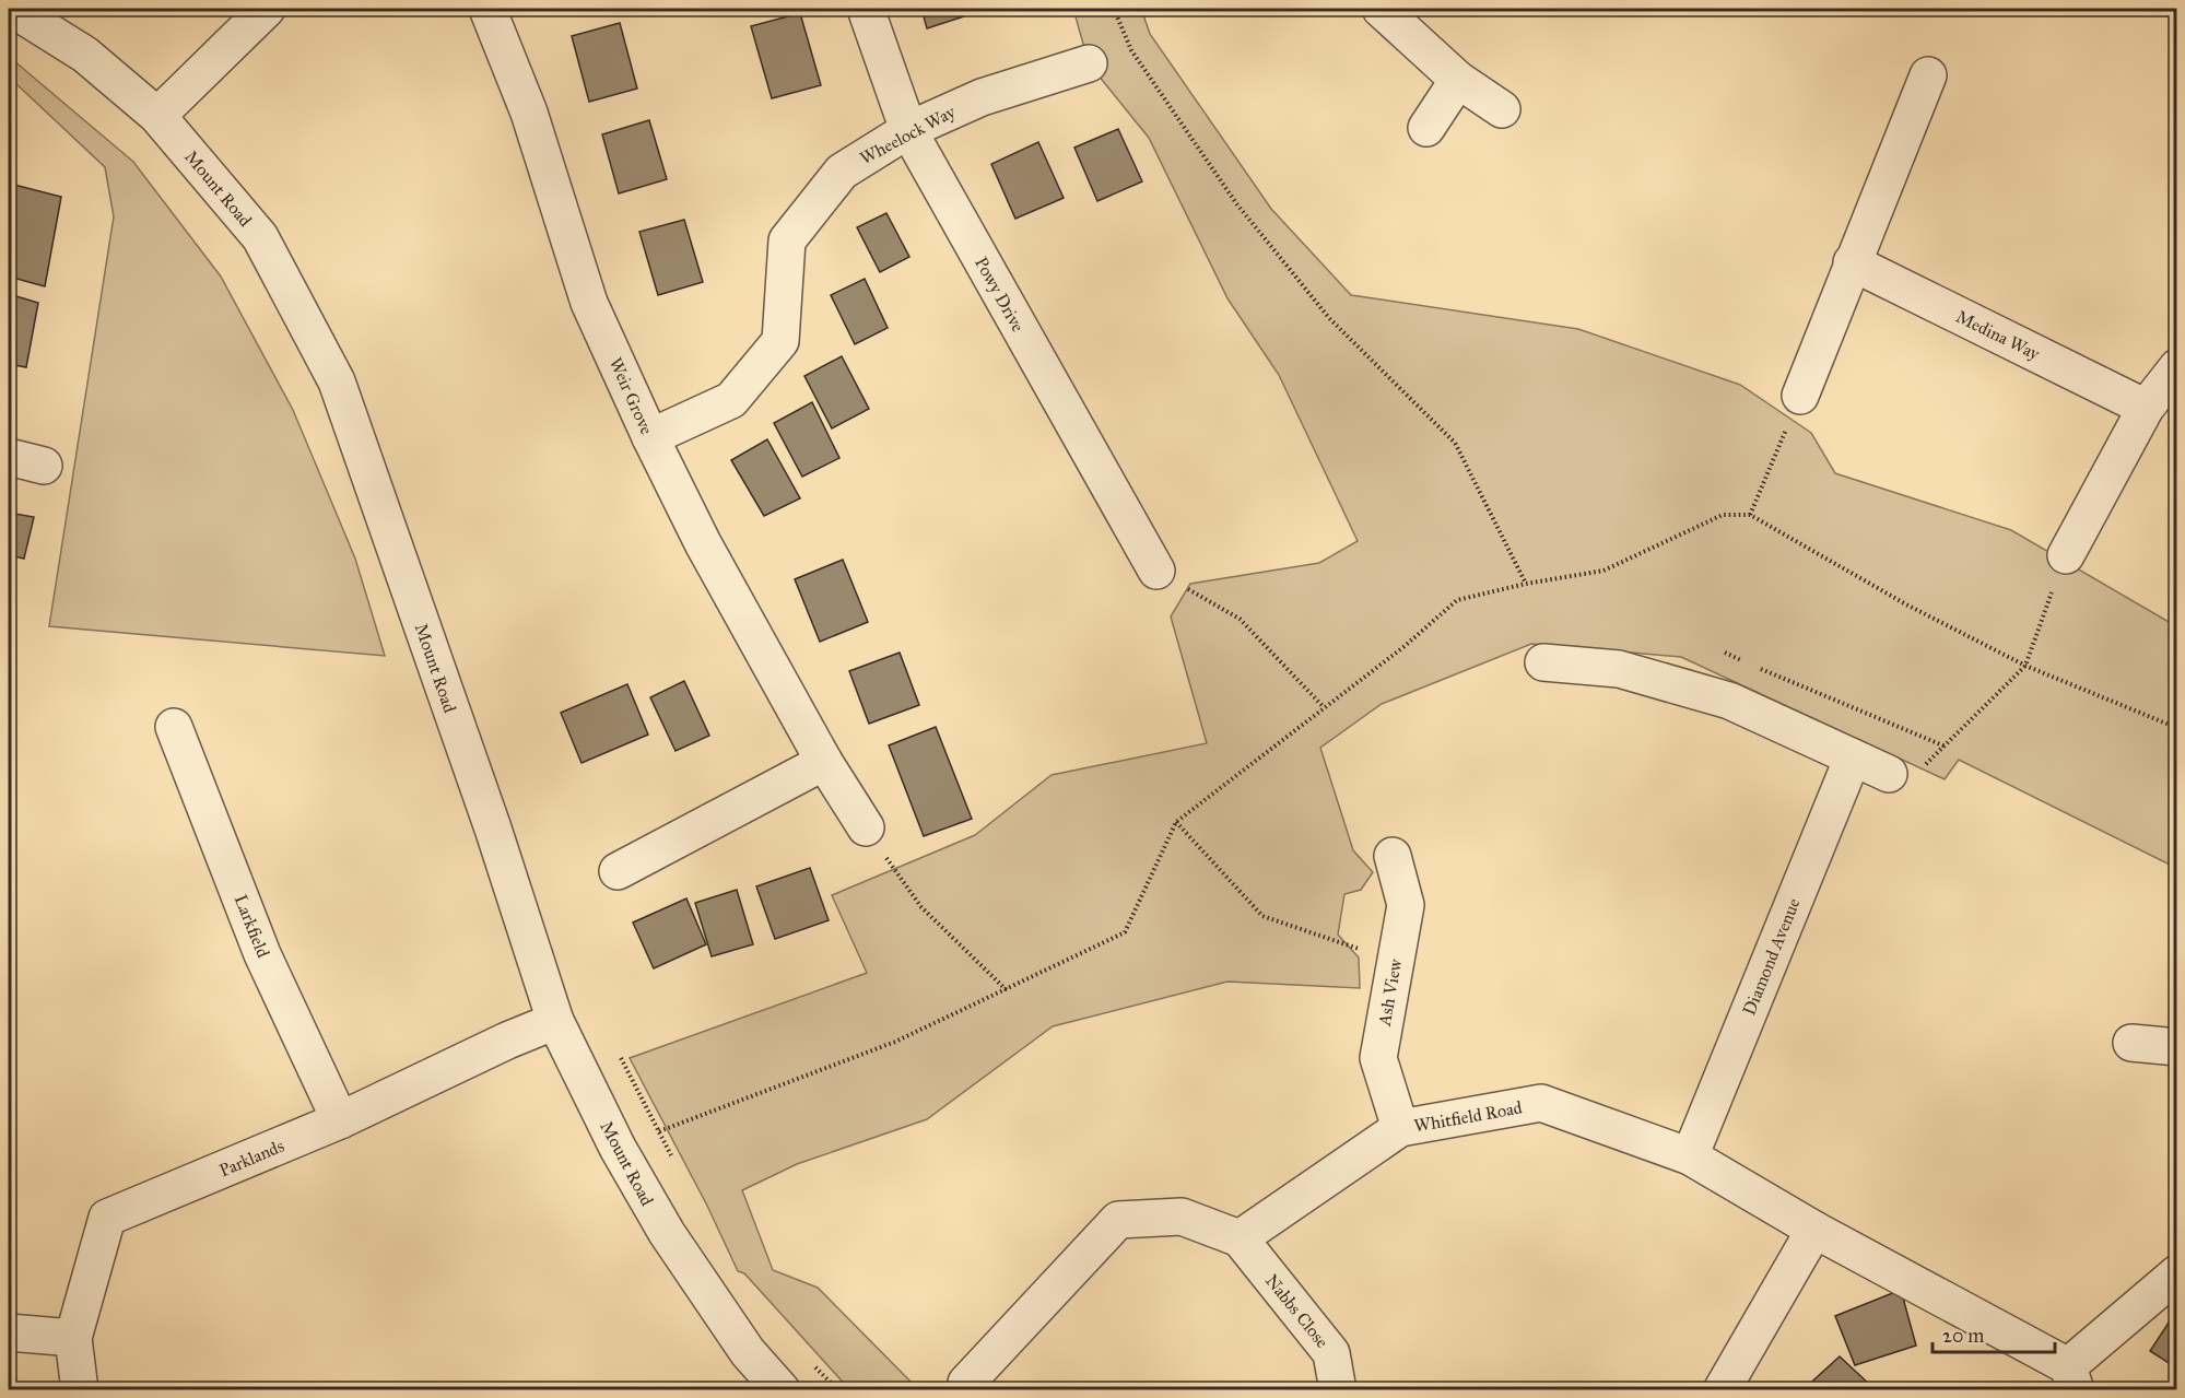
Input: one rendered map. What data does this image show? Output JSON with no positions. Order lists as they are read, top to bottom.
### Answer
{
  "streets": {
    "street": [
      "Wheelock Way",
      "Mount Road",
      "Powy Drive",
      "Medina Way",
      "Weir Grove",
      "Larkfield",
      "Diamond Avenue",
      "Ash View",
      "Whitfield Road",
      "Parklands",
      "Nabbs Close"
    ]
  },
  "crossings": [
    ["Wheelock Way", "Powy Drive"],
    ["Wheelock Way", "Weir Grove"],
    ["Mount Road", "Parklands"],
    ["Larkfield", "Parklands"],
    ["Diamond Avenue", "Whitfield Road"],
    ["Ash View", "Whitfield Road"],
    ["Whitfield Road", "Nabbs Close"]
  ],
  "scale_bar": "20 m"
}
